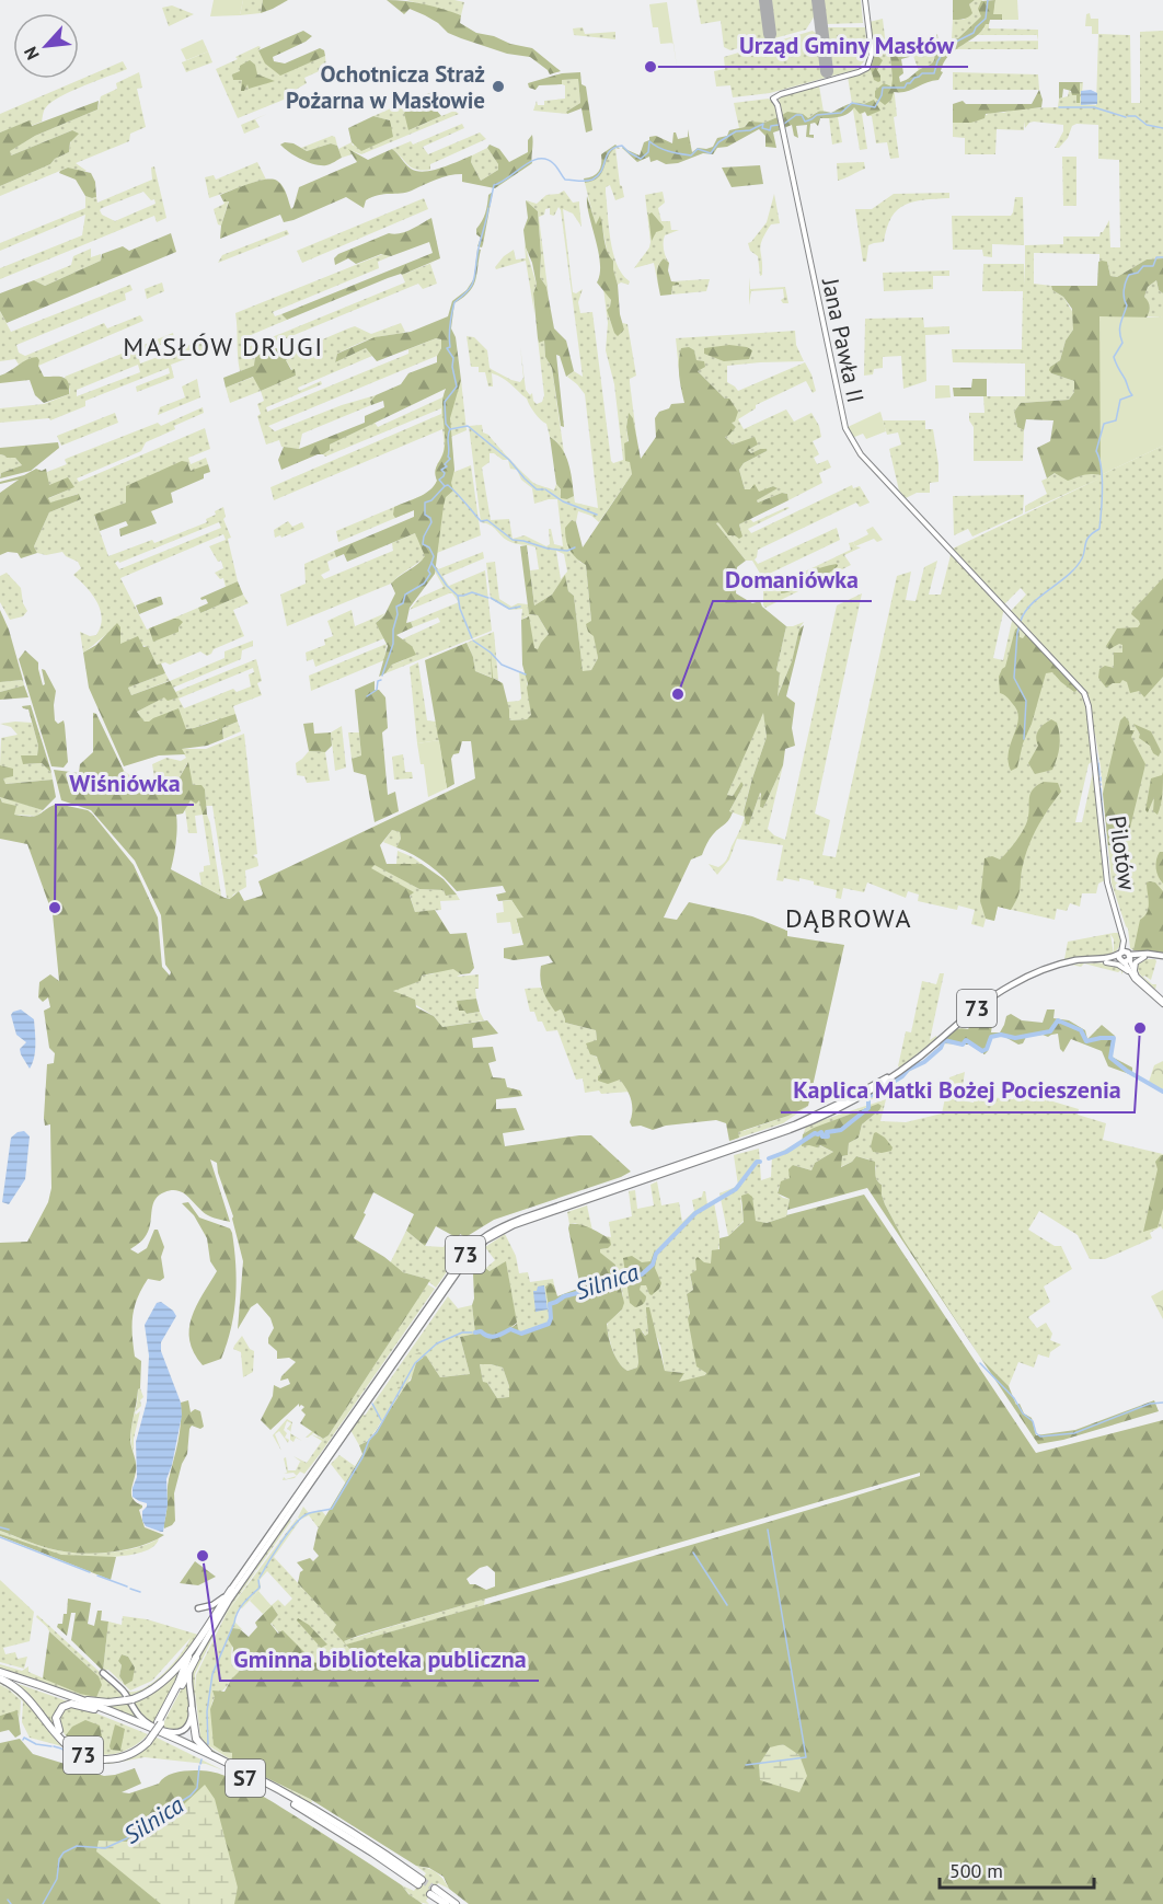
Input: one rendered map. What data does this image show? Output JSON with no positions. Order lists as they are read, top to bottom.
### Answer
{
  "streets": {
    "highway": ["73", "S7"],
    "main road": ["Jana Pawła II", "Pilotów"]
  },
  "crossings": [
    ["Jana Pawła II", "Pilotów"],
    ["Pilotów", "73"],
    ["73", "S7"]
  ],
  "districts": ["MASŁÓW DRUGI", "DĄBROWA"],
  "water": ["Silnica"],
  "places": [
    "Urząd Gminy Masłów",
    "Ochotnicza Straż Pożarna w Masłowie",
    "Domaniówka",
    "Wiśniówka",
    "Kaplica Matki Bożej Pocieszenia",
    "Gminna biblioteka publiczna"
  ],
  "scale_bar": "500 m",
  "north": "bottom left"
}
